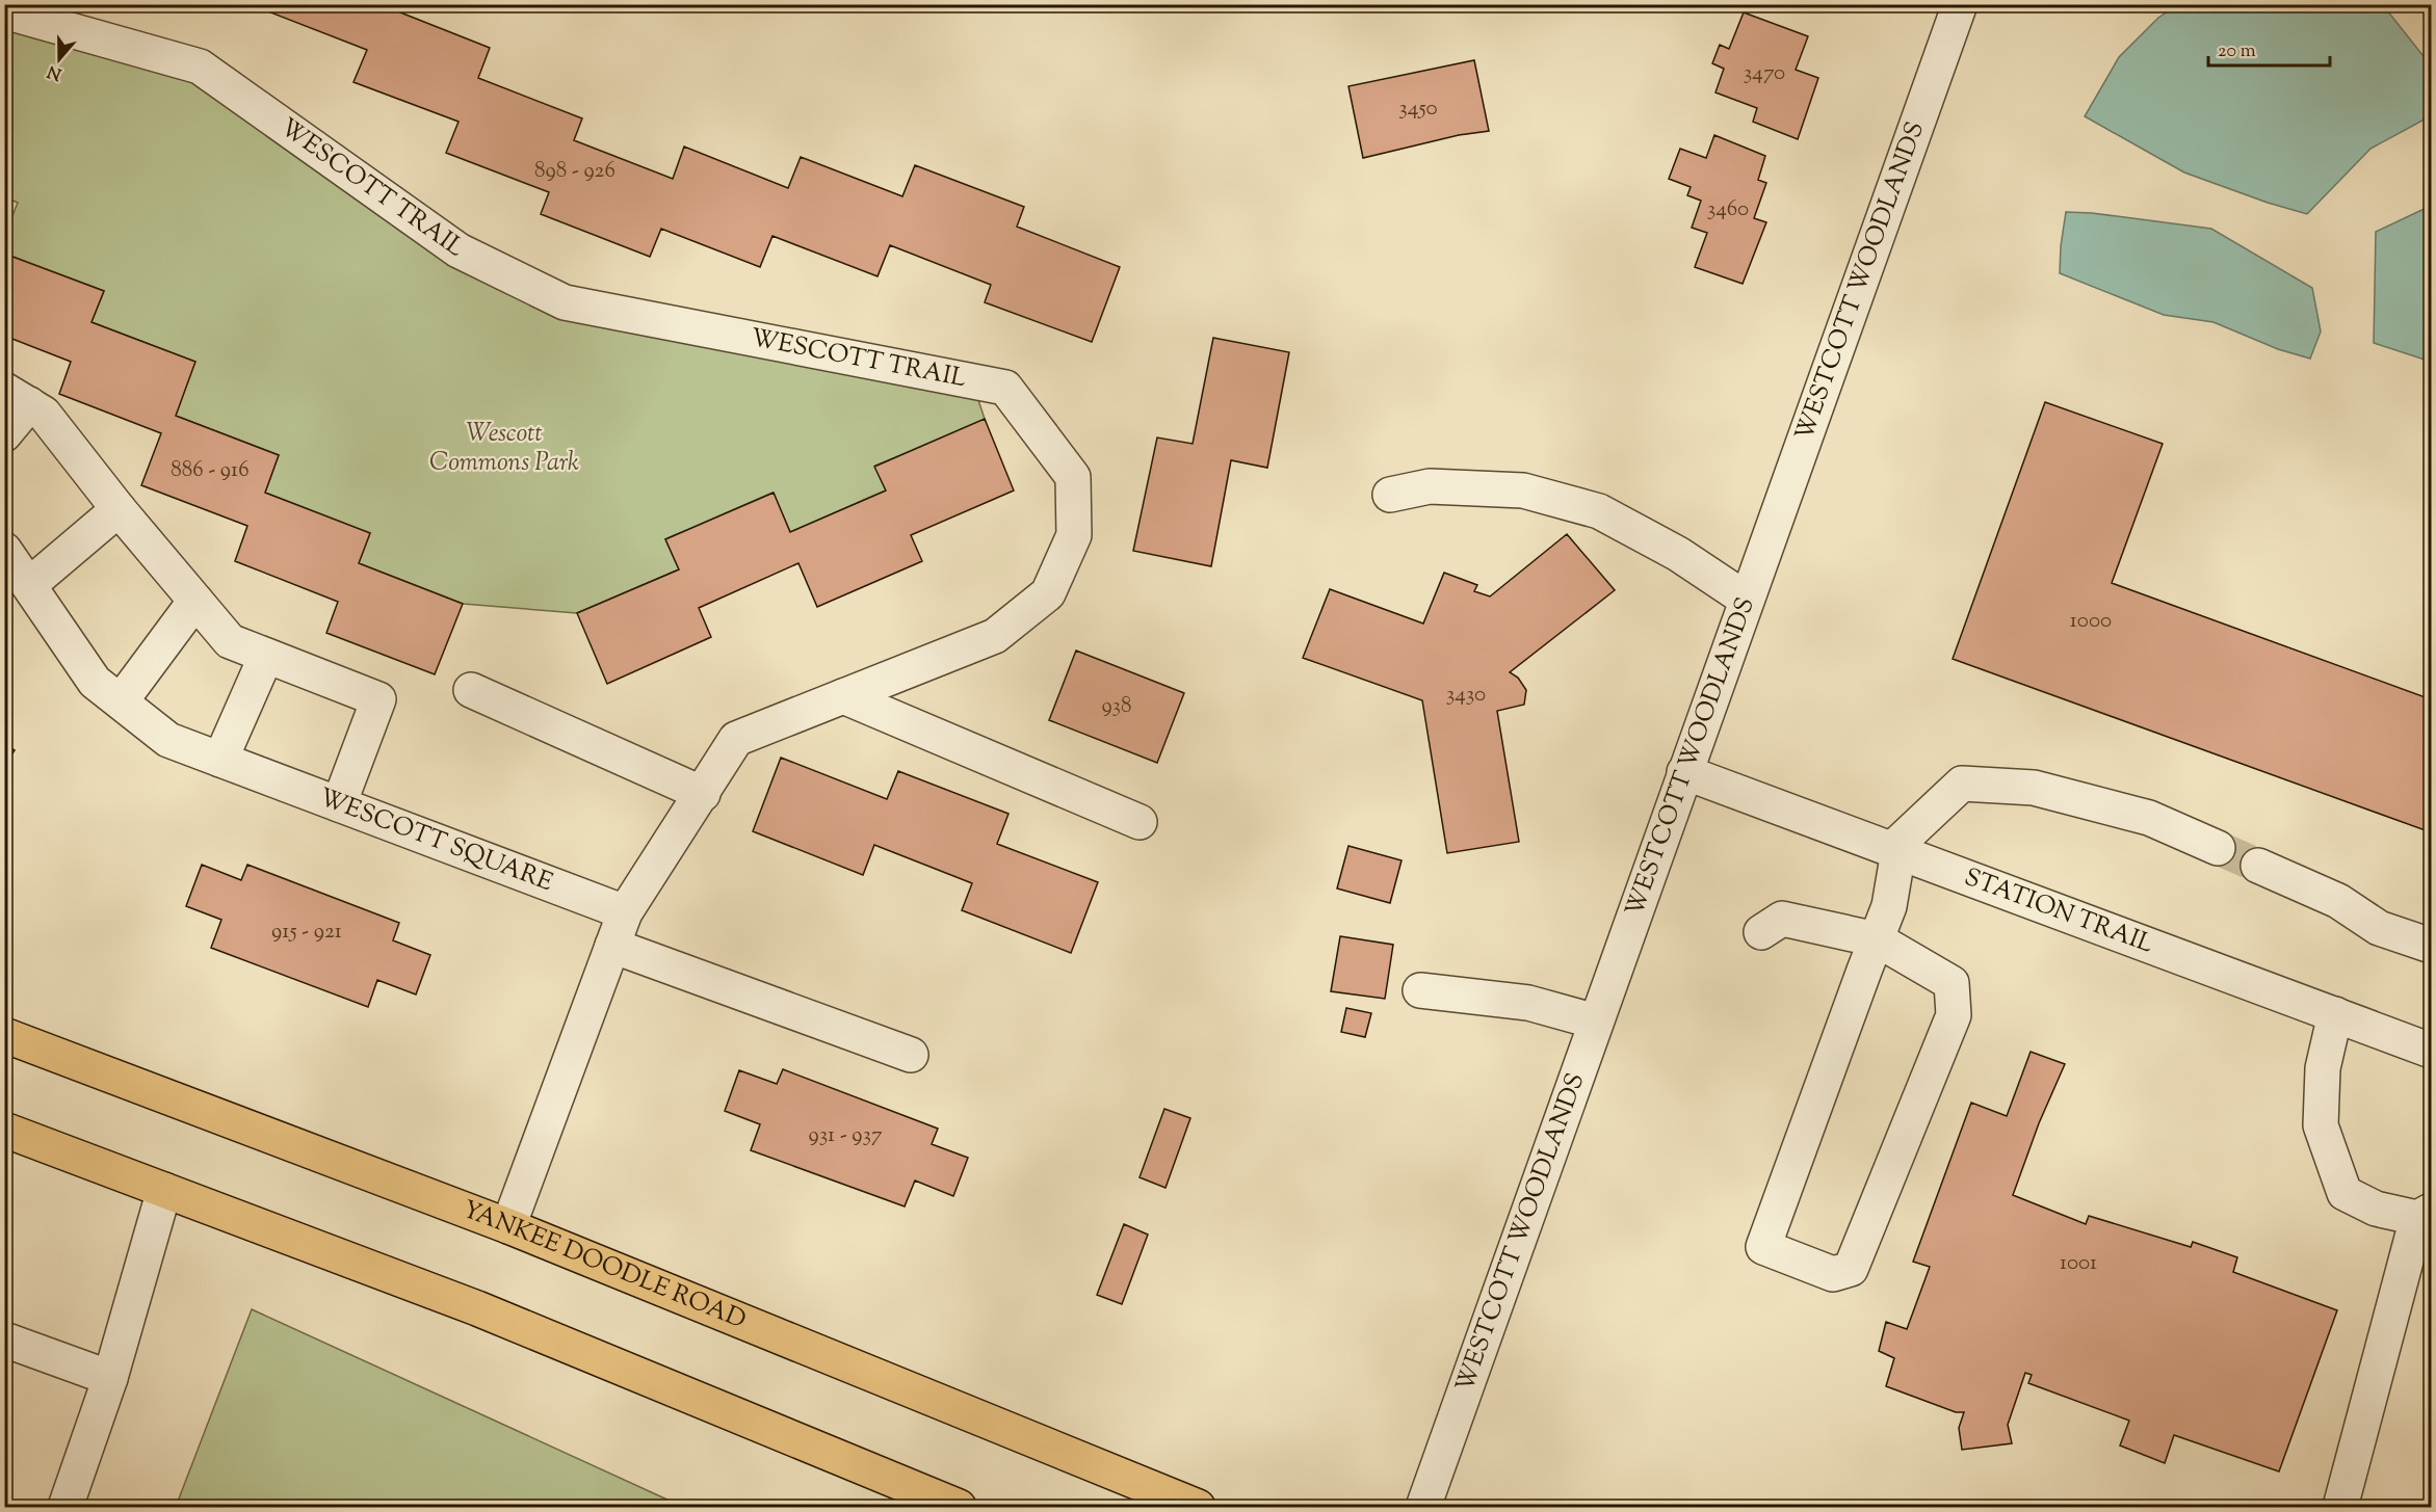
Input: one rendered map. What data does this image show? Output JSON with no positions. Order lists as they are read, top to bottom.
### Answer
{
  "streets": {
    "main road": ["YANKEE DOODLE ROAD"],
    "street": [
      "WESCOTT TRAIL",
      "WESTCOTT WOODLANDS",
      "WESCOTT SQUARE",
      "STATION TRAIL"
    ]
  },
  "crossings": [
    ["WESCOTT TRAIL", "WESCOTT SQUARE"],
    ["WESTCOTT WOODLANDS", "STATION TRAIL"]
  ],
  "parks": ["Wescott Commons Park"],
  "house_numbers": [
    "3470",
    "3450",
    "898 - 926",
    "3460",
    "886 - 916",
    "1000",
    "3430",
    "938",
    "915 - 921",
    "931 - 937",
    "1001"
  ],
  "scale_bar": "20 m",
  "north": "bottom"
}
